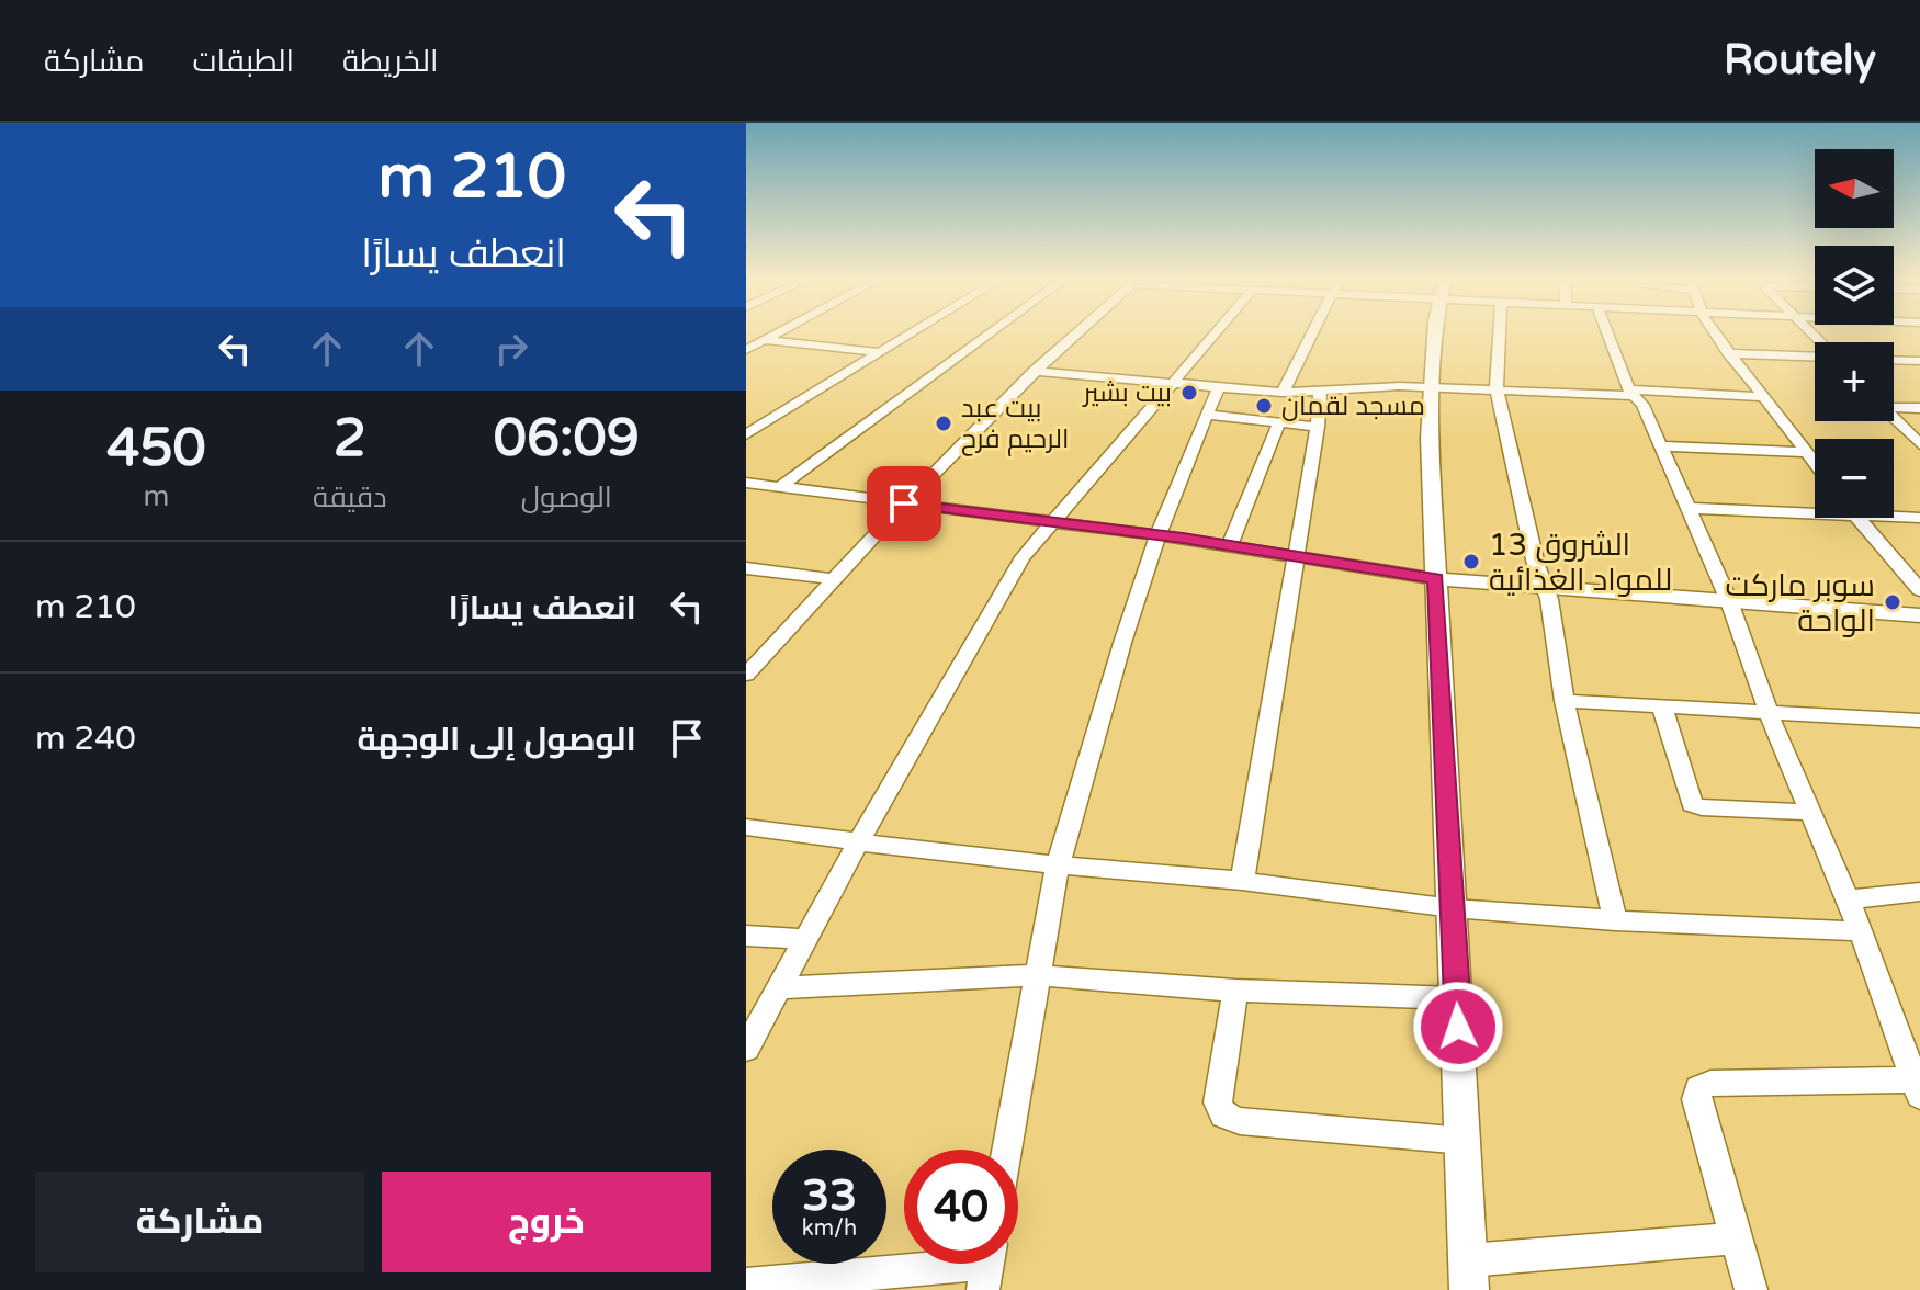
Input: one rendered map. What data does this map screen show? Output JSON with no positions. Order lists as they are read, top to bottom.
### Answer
{
  "places": [
    "بيت بشير",
    "مسجد لقمان",
    "بيت عبد الرحيم فرح",
    "الشروق 13 للمواد الغذائية",
    "سوبر ماركت الواحة"
  ],
  "north": "left",
  "page": {
    "header": "Routely",
    "nav": ["الخريطة", "الطبقات", "مشاركة"],
    "turn": ["210 m", "انعطف يسارًا"],
    "map_buttons": ["+", "−"],
    "eta": [
      "06:09",
      "الوصول",
      "2",
      "دقيقة",
      "450",
      "m"
    ],
    "list": [
      {
        "name": "انعطف يسارًا",
        "value": "210 m"
      },
      {
        "name": "الوصول إلى الوجهة",
        "value": "240 m"
      }
    ],
    "speed": "33 km/h",
    "limit": "40",
    "buttons": ["خروج", "مشاركة"]
  }
}
